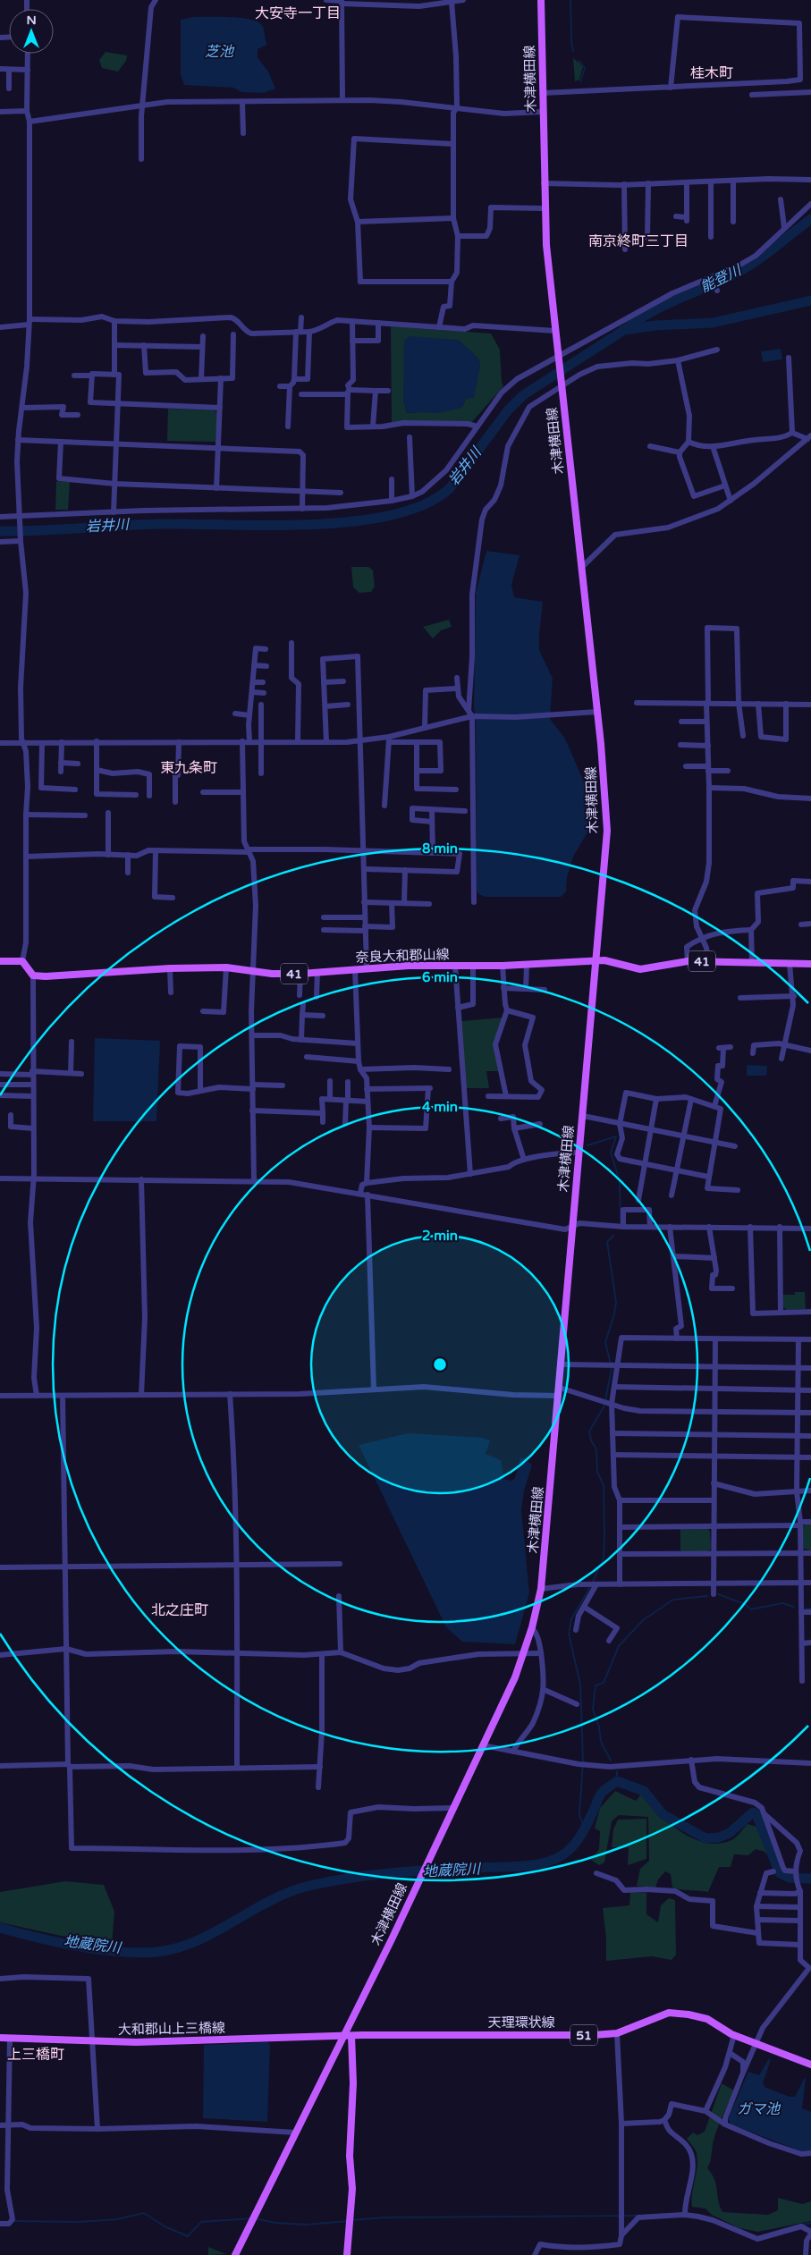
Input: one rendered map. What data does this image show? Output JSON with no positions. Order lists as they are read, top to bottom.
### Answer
{
  "streets": {
    "main road": [
      "木津横田線",
      "奈良大和郡山線",
      "41",
      "天理環状線",
      "大和郡山上三橋線",
      "51"
    ]
  },
  "crossings": [
    ["木津横田線", "奈良大和郡山線"],
    ["木津横田線", "天理環状線"],
    ["木津横田線", "大和郡山上三橋線"],
    ["天理環状線", "大和郡山上三橋線"]
  ],
  "districts": [
    "大安寺一丁目",
    "桂木町",
    "南京終町三丁目",
    "東九条町",
    "北之庄町",
    "上三橋町"
  ],
  "water": [
    "芝池",
    "能登川",
    "岩井川",
    "地蔵院川",
    "ガマ池"
  ],
  "north": "top",
  "rings": [
    "8 min",
    "6 min",
    "4 min",
    "2 min"
  ]
}
